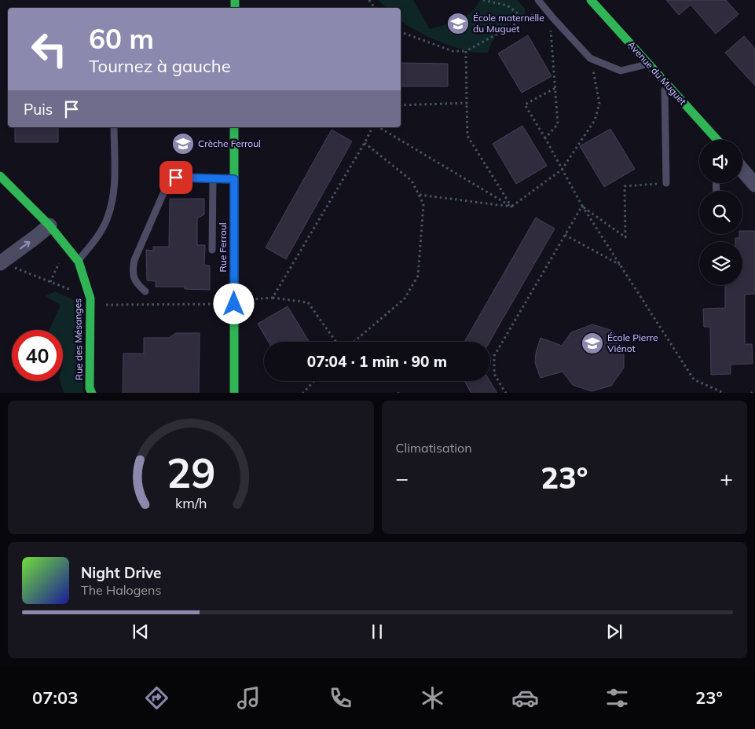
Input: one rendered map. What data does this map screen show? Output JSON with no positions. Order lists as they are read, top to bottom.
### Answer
{
  "streets": {
    "street": ["Avenue du Muguet", "Rue Ferroul", "Rue des Mésanges"]
  },
  "places": {
    "school or university": ["École maternelle du Muguet", "Crèche Ferroul", "École Pierre Viénot"]
  },
  "page": {
    "turn": ["60 m", "Tournez à gauche"],
    "then": "Puis",
    "limit": "40",
    "trip": "07:04 · 1 min · 90 m",
    "tile": "Climatisation",
    "heat": ["−", "23°", "+"],
    "song": ["Night Drive", "The Halogens"],
    "tabs": ["07:03", "23°"],
    "gauge": ["29", "km/h"]
  }
}
